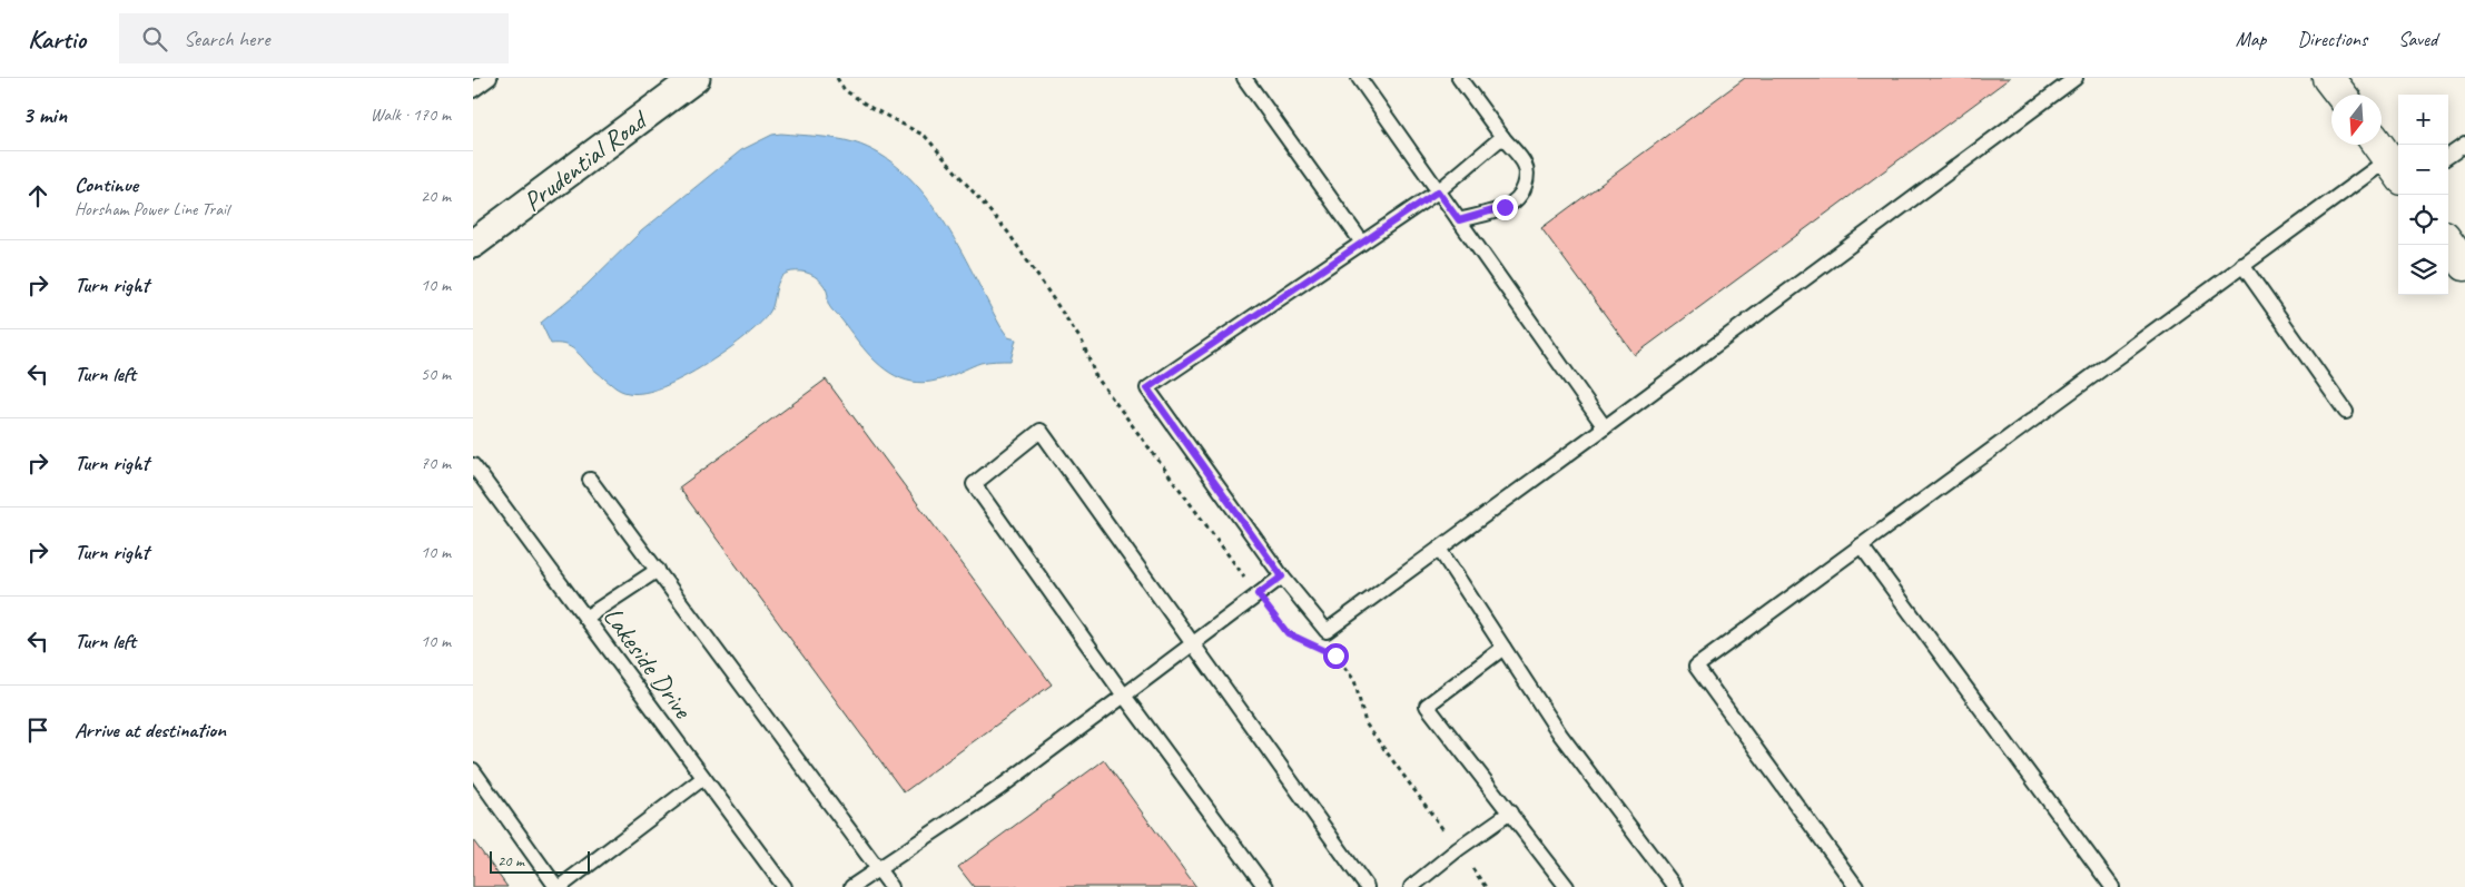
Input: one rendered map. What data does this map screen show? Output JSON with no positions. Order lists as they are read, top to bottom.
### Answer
{
  "streets": {
    "street": ["Prudential Road"],
    "lane": ["Lakeside Drive"]
  },
  "scale_bar": "20 m",
  "north": "bottom",
  "page": {
    "header": "Kartio",
    "search": "Search here",
    "nav": ["Map", "Directions", "Saved"],
    "heading": ["3 min", "Walk · 170 m"],
    "map_buttons": ["+", "−"],
    "list": [
      ["Continue", "Horsham Power Line Trail", "20 m"],
      ["Turn right", "10 m"],
      ["Turn left", "50 m"],
      ["Turn right", "70 m"],
      ["Turn right", "10 m"],
      ["Turn left", "10 m"],
      "Arrive at destination"
    ],
    "scale": "20 m"
  }
}
